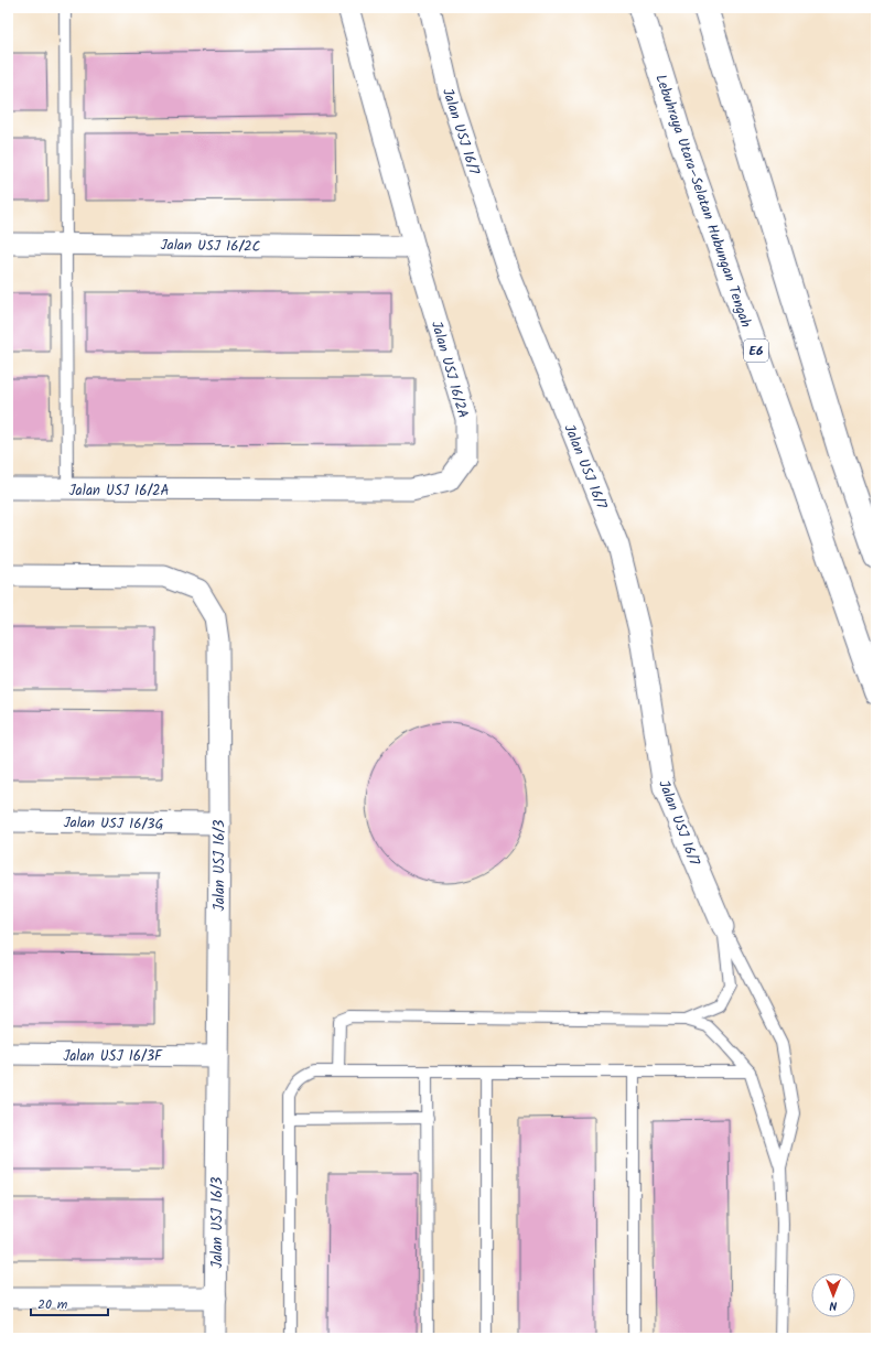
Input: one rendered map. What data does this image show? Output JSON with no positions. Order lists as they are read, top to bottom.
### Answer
{
  "streets": {
    "highway": ["Lebuhraya Utara–Selatan Hubungan Tengah", "E6"],
    "street": [
      "Jalan USJ 16/7",
      "Jalan USJ 16/2C",
      "Jalan USJ 16/2A",
      "Jalan USJ 16/3G",
      "Jalan USJ 16/3",
      "Jalan USJ 16/3F"
    ]
  },
  "crossings": [
    ["Jalan USJ 16/2C", "Jalan USJ 16/2A"],
    ["Jalan USJ 16/3G", "Jalan USJ 16/3"],
    ["Jalan USJ 16/3", "Jalan USJ 16/3F"]
  ],
  "scale_bar": "20 m",
  "north": "bottom"
}
